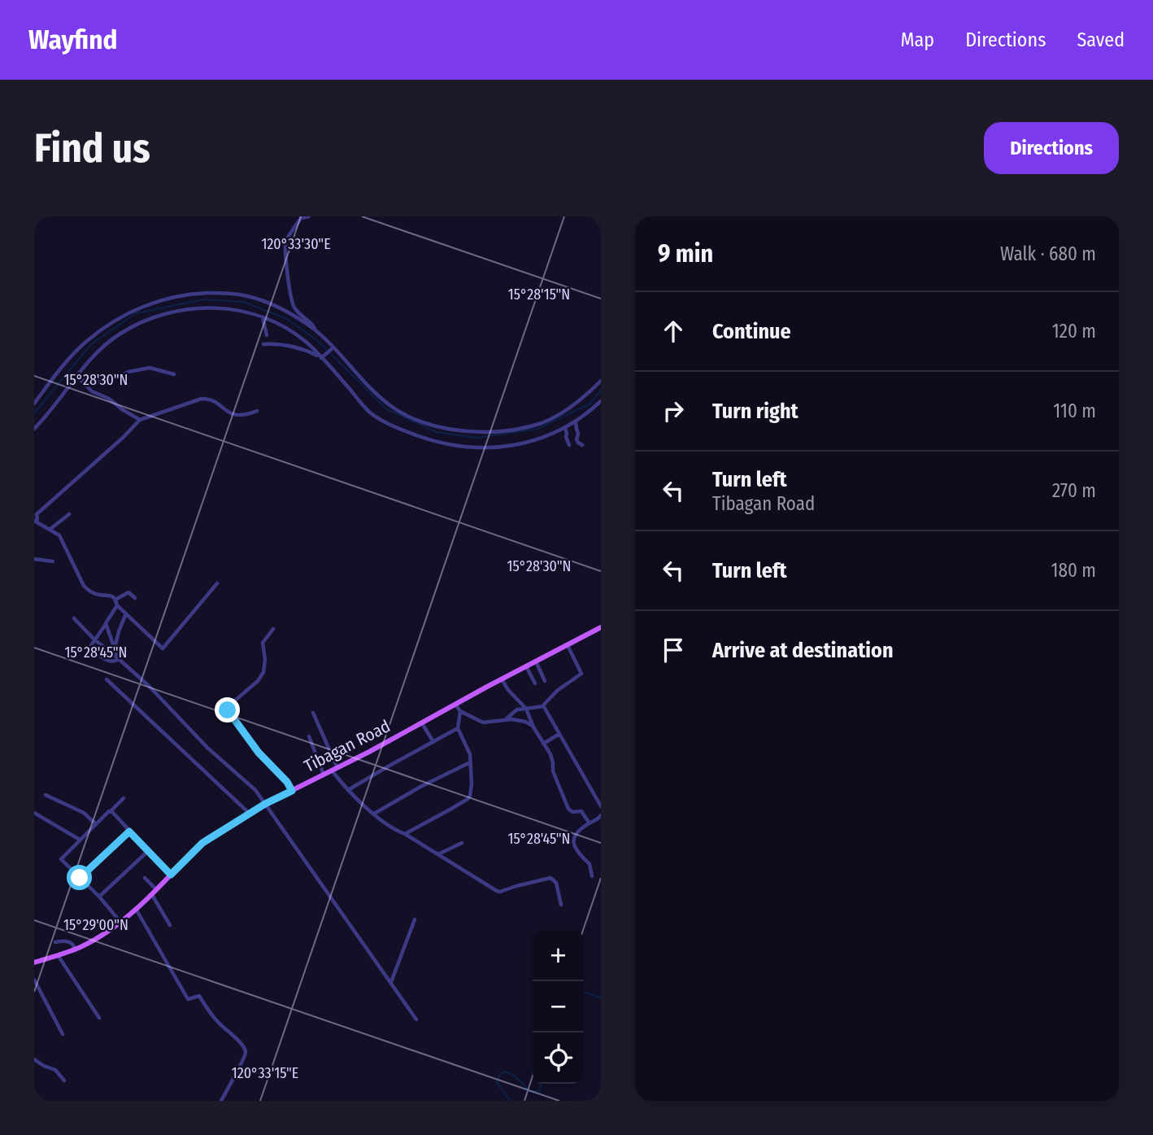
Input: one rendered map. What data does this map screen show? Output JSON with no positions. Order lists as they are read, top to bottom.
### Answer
{
  "streets": {
    "main road": ["Tibagan Road"]
  },
  "page": {
    "header": "Wayfind",
    "nav": ["Map", "Directions", "Saved"],
    "buttons": "Directions",
    "title": "Find us",
    "heading": ["9 min", "Walk · 680 m"],
    "list": [
      ["Continue", "120 m"],
      ["Turn right", "110 m"],
      ["Turn left", "Tibagan Road", "270 m"],
      ["Turn left", "180 m"],
      "Arrive at destination"
    ],
    "map_buttons": ["+", "−"]
  },
  "coordinates": [
    "120°33'30\"E",
    "15°28'15\"N",
    "15°28'30\"N",
    "15°28'45\"N",
    "15°29'00\"N",
    "120°33'15\"E"
  ]
}
